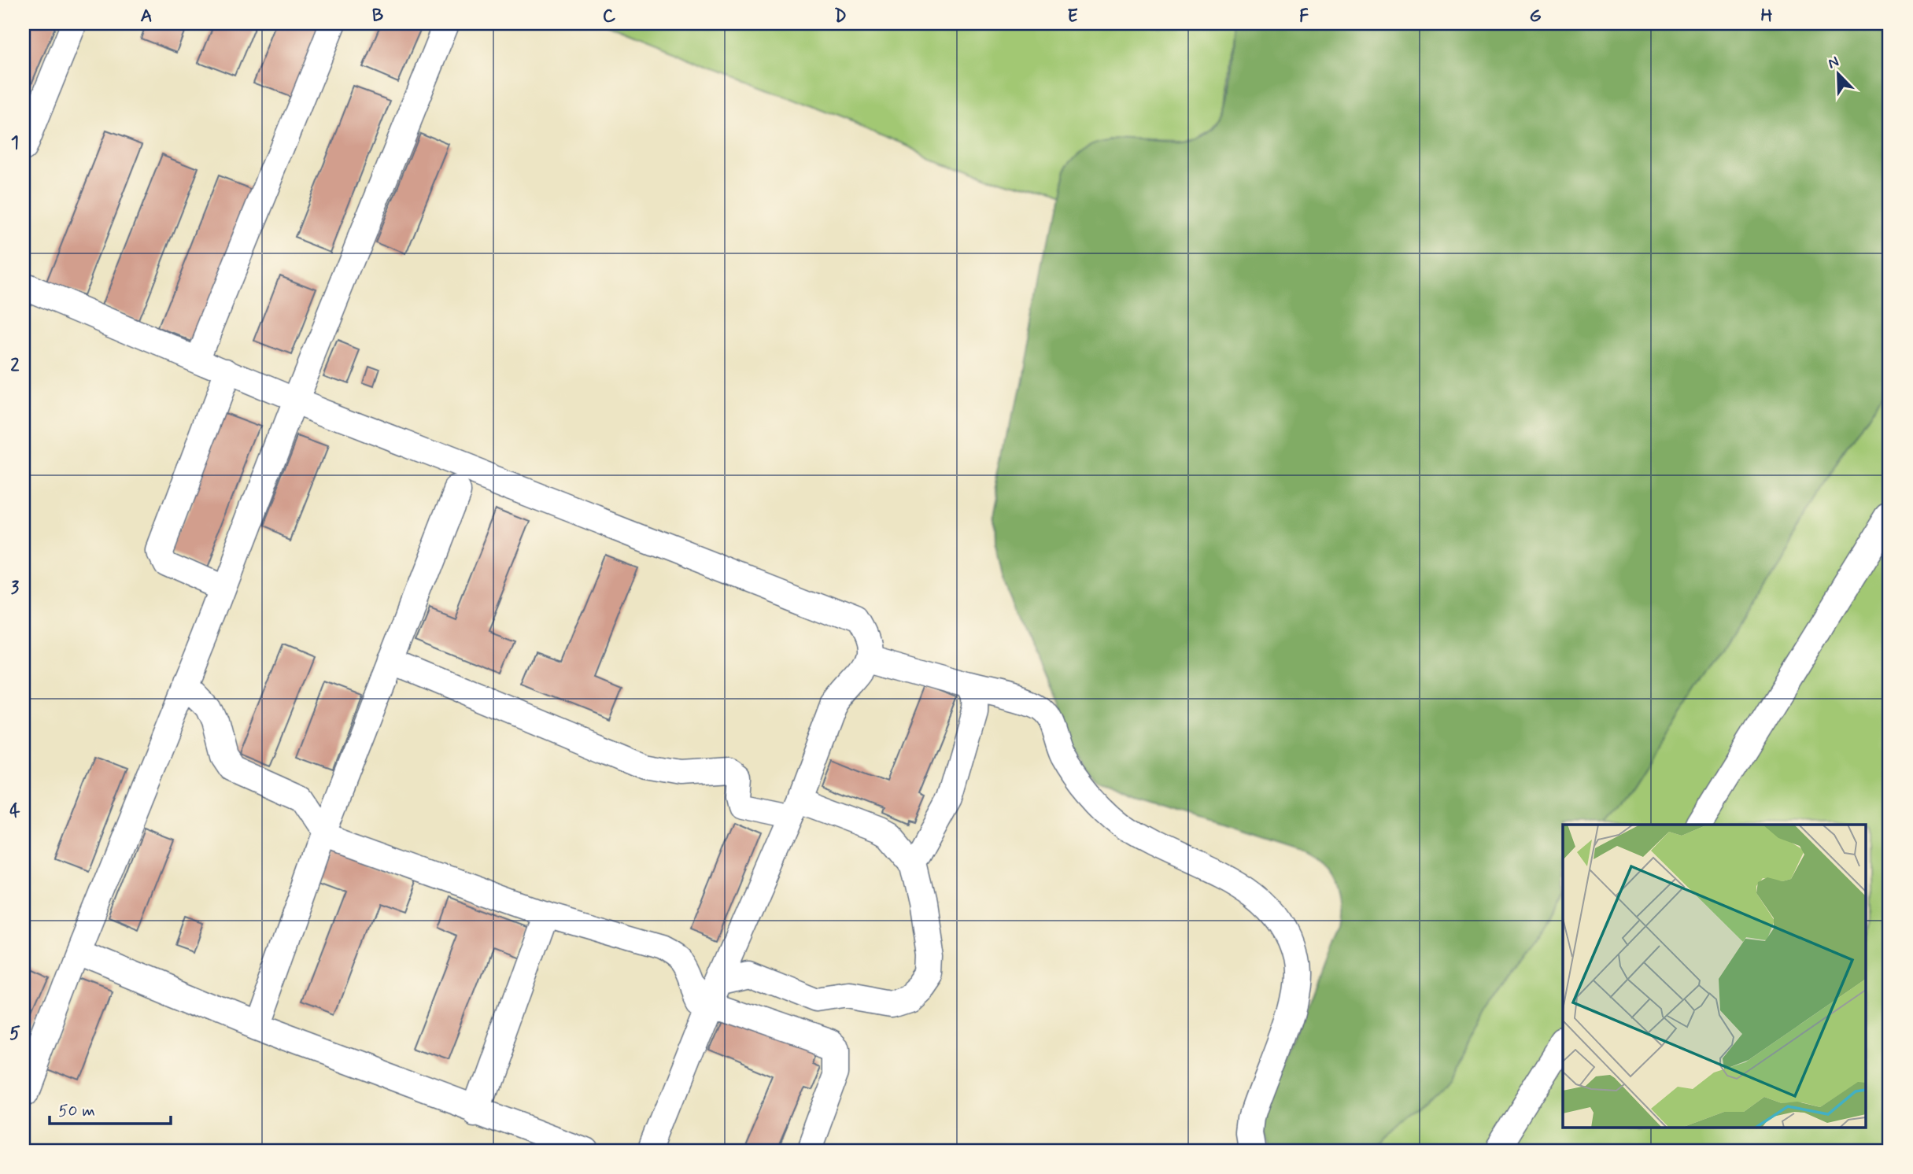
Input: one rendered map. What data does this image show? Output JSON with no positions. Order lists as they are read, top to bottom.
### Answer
{
  "scale_bar": "50 m",
  "north": "top left",
  "grid": {
    "columns": [
      "A",
      "B",
      "C",
      "D",
      "E",
      "F",
      "G",
      "H"
    ],
    "rows": [
      "1",
      "2",
      "3",
      "4",
      "5"
    ]
  }
}
